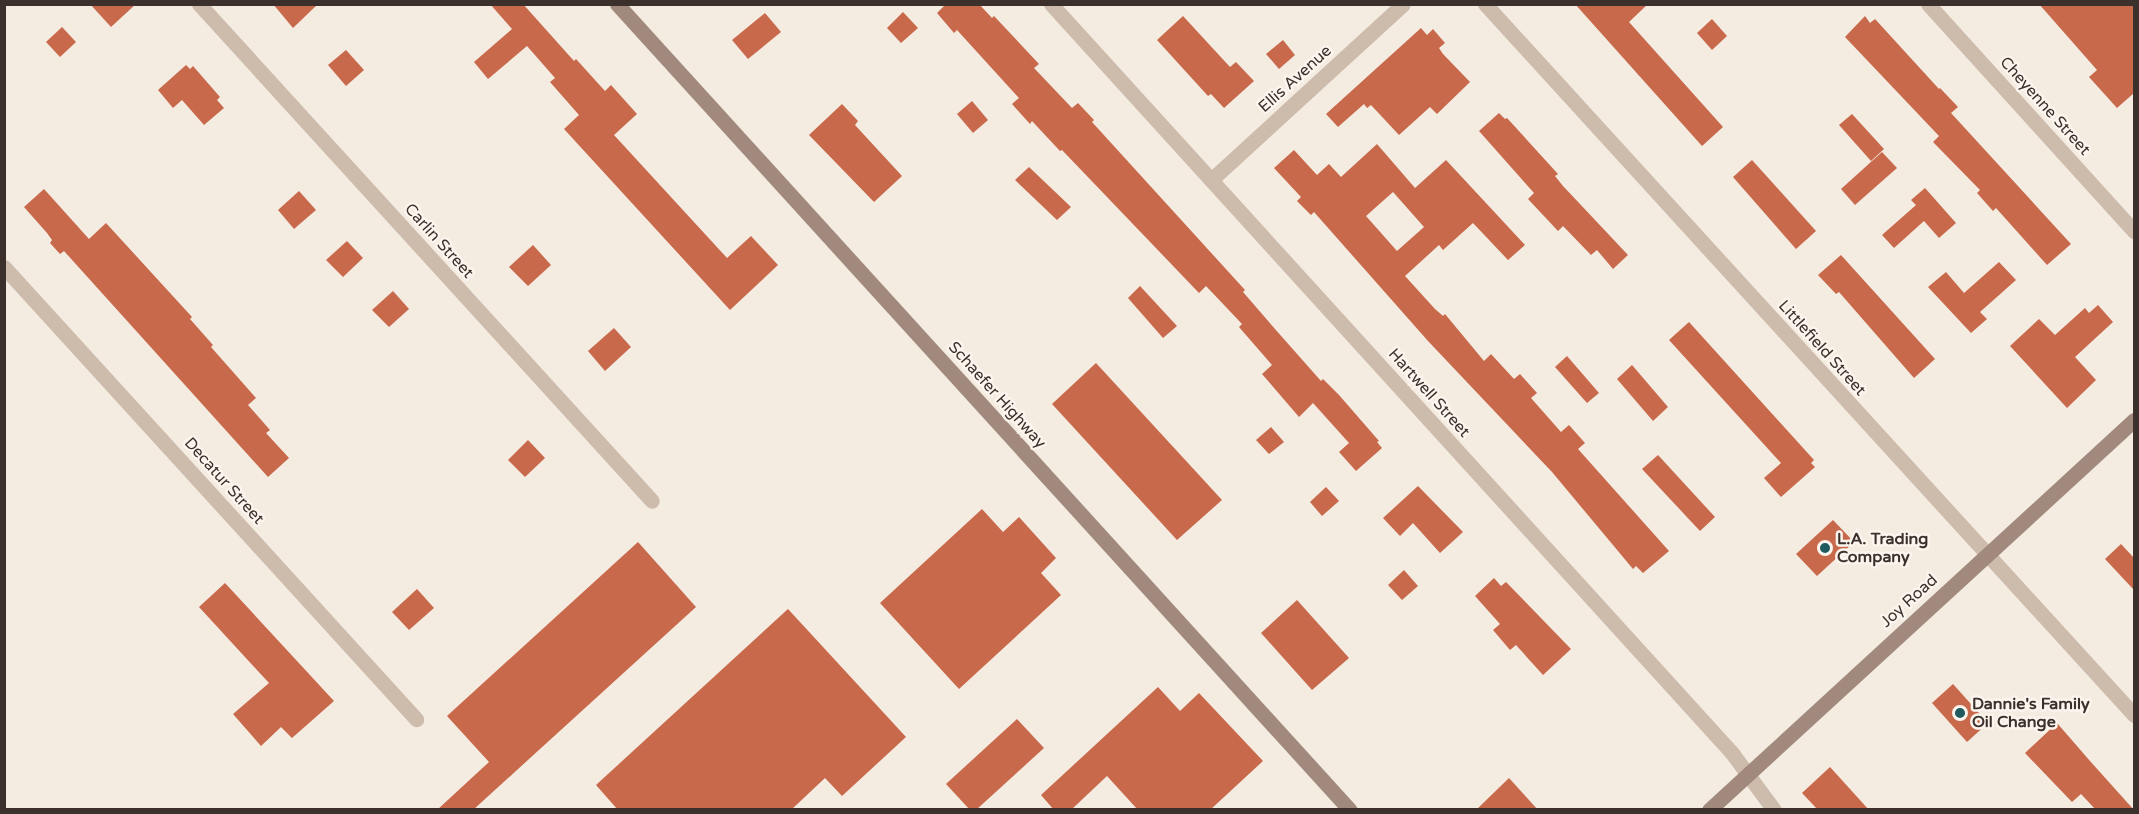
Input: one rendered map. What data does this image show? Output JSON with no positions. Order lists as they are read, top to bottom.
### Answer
{
  "streets": {
    "main road": ["Schaefer Highway", "Joy Road"],
    "street": [
      "Ellis Avenue",
      "Cheyenne Street",
      "Carlin Street",
      "Littlefield Street",
      "Hartwell Street",
      "Decatur Street"
    ]
  },
  "crossings": [
    ["Ellis Avenue", "Hartwell Street"],
    ["Littlefield Street", "Joy Road"],
    ["Hartwell Street", "Joy Road"]
  ],
  "places": ["L.A. Trading Company", "Dannie's Family Oil Change"]
}
